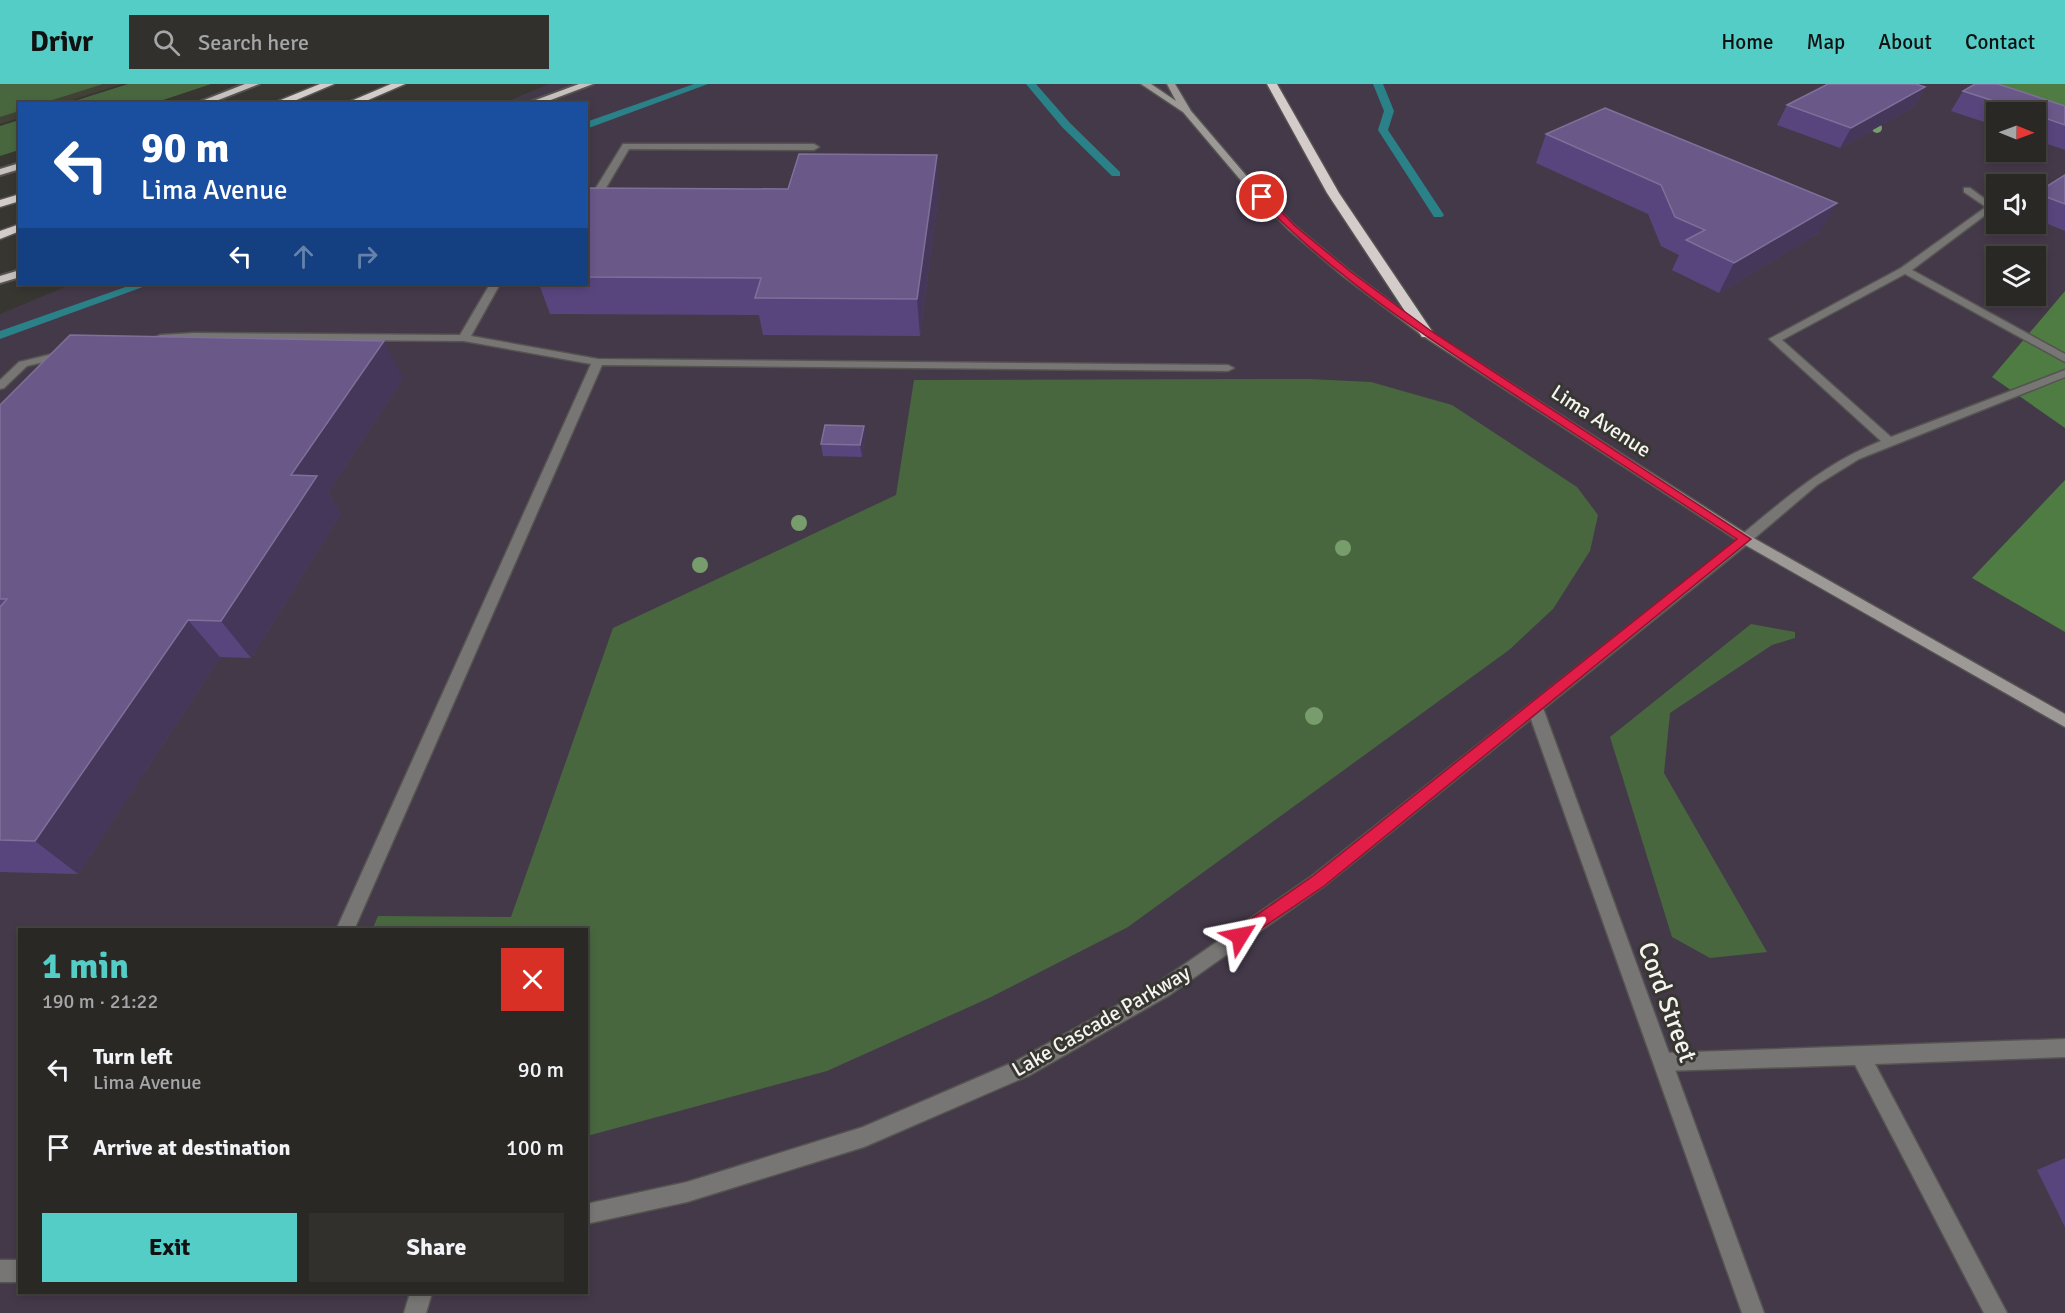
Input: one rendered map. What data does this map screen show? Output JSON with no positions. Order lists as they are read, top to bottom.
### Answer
{
  "streets": {
    "main road": ["Lima Avenue"],
    "street": ["Cord Street", "Lake Cascade Parkway"]
  },
  "crossings": [
    ["Lima Avenue", "Lake Cascade Parkway"],
    ["Cord Street", "Lake Cascade Parkway"]
  ],
  "north": "right",
  "page": {
    "header": "Drivr",
    "search": "Search here",
    "nav": [
      "Home",
      "Map",
      "About",
      "Contact"
    ],
    "turn": ["90 m", "Lima Avenue"],
    "heading": ["1 min", "190 m · 21:22"],
    "list": [
      {
        "name": "Turn left",
        "note": "Lima Avenue",
        "value": "90 m"
      },
      {
        "name": "Arrive at destination",
        "value": "100 m"
      }
    ],
    "buttons": ["Exit", "Share"]
  }
}
